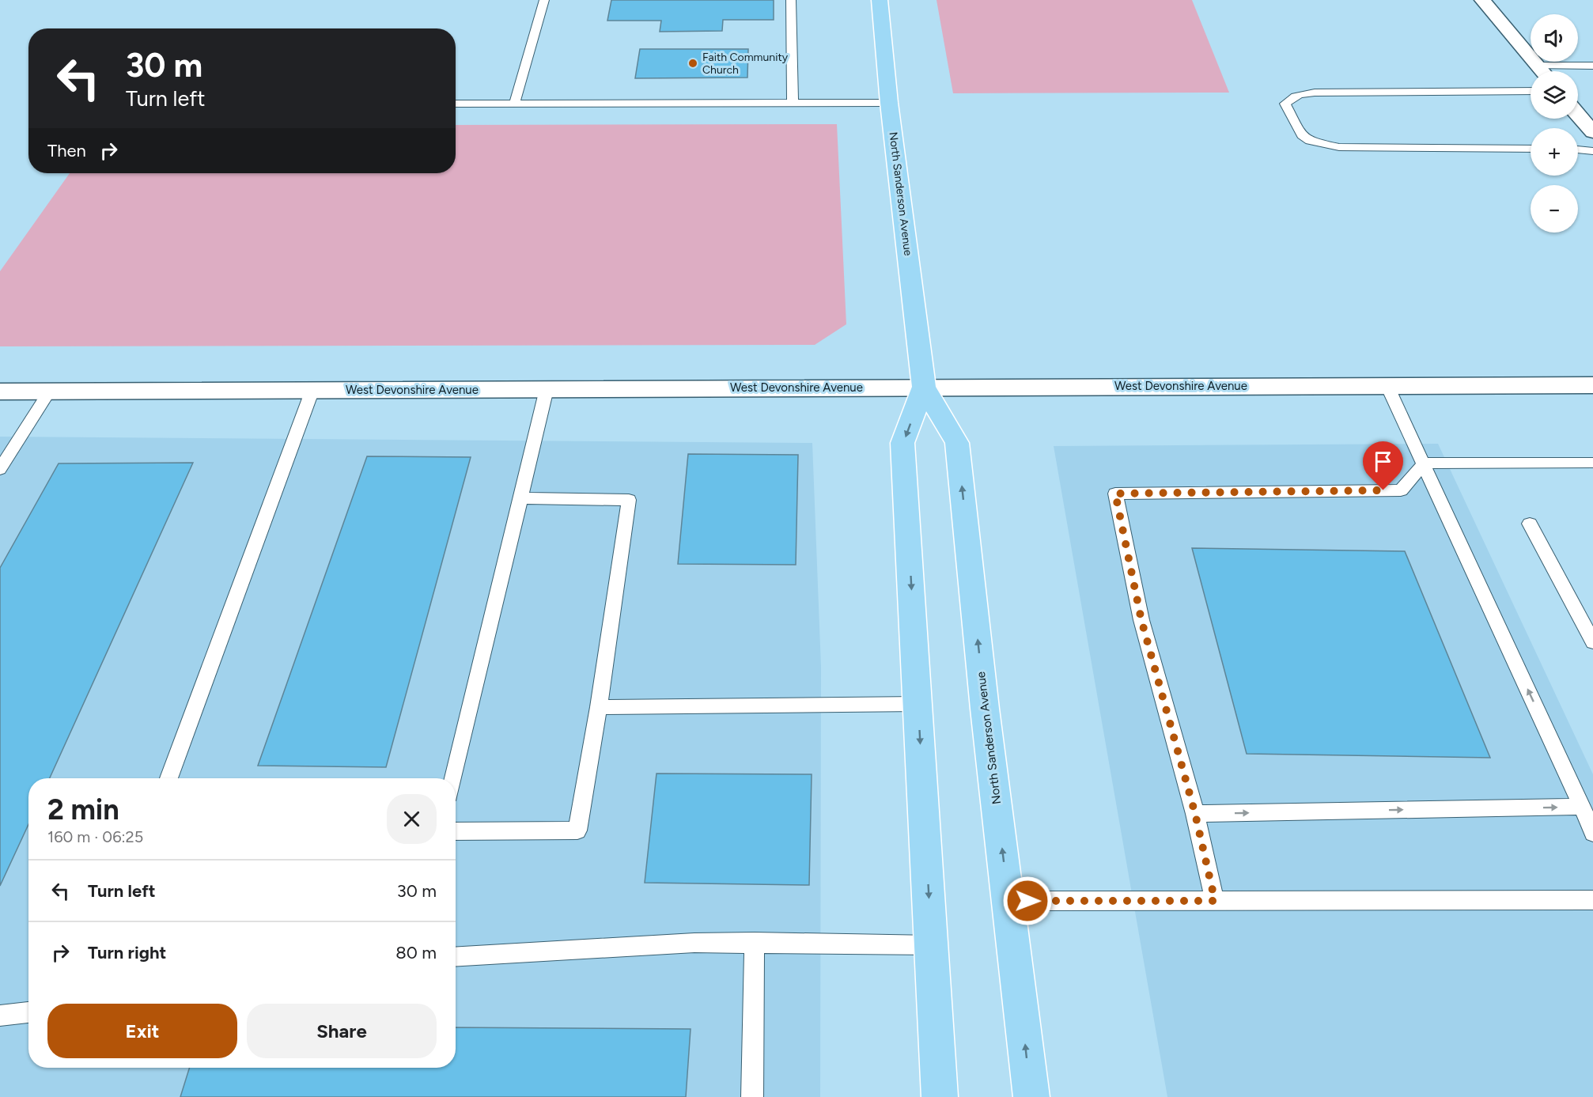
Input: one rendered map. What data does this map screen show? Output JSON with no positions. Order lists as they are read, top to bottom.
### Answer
{
  "streets": {
    "highway": ["North Sanderson Avenue"],
    "street": ["West Devonshire Avenue"]
  },
  "crossings": [
    ["North Sanderson Avenue", "West Devonshire Avenue"]
  ],
  "places": ["Faith Community Church"],
  "page": {
    "map_buttons": ["+", "−"],
    "turn": ["30 m", "Turn left"],
    "then": "Then",
    "heading": ["2 min", "160 m · 06:25"],
    "list": [
      {
        "name": "Turn left",
        "value": "30 m"
      },
      {
        "name": "Turn right",
        "value": "80 m"
      }
    ],
    "buttons": ["Exit", "Share"]
  }
}
